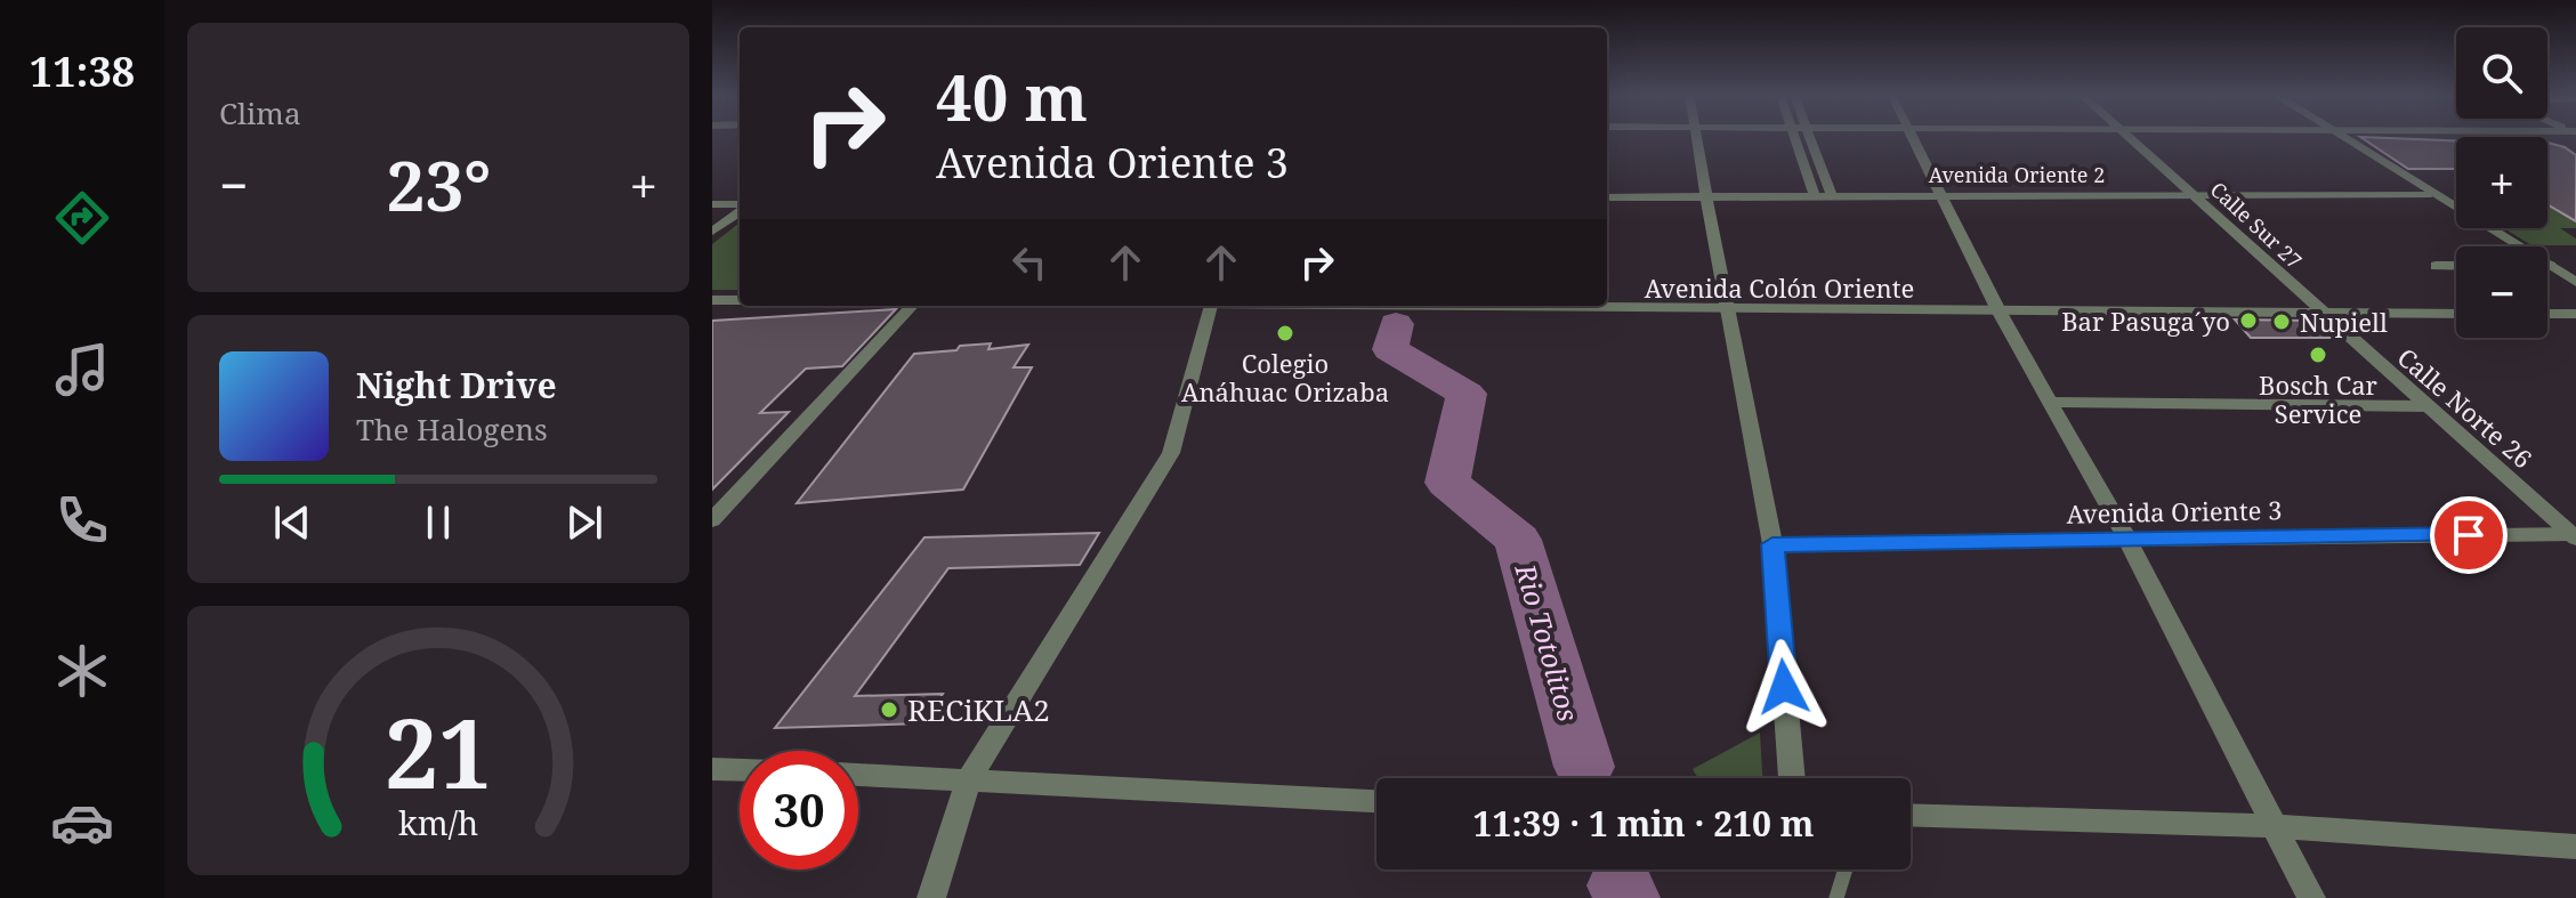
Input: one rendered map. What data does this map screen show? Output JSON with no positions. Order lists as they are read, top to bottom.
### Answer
{
  "streets": {
    "street": [
      "Avenida Oriente 2",
      "Calle Sur 27",
      "Avenida Colón Oriente",
      "Calle Norte 26",
      "Avenida Oriente 3"
    ]
  },
  "crossings": [
    ["Avenida Oriente 2", "Calle Sur 27"],
    ["Calle Sur 27", "Avenida Colón Oriente"],
    ["Calle Sur 27", "Calle Norte 26"],
    ["Avenida Colón Oriente", "Calle Norte 26"],
    ["Calle Norte 26", "Avenida Oriente 3"]
  ],
  "water": ["Rio Totolitos"],
  "places": [
    "Bar Pasuga´yo",
    "Nupiell",
    "Colegio Anáhuac Orizaba",
    "Bosch Car Service",
    "RECiKLA2"
  ],
  "page": {
    "tabs": "11:38",
    "tile": "Clima",
    "map_buttons": ["+", "−"],
    "turn": ["40 m", "Avenida Oriente 3"],
    "heat": ["−", "23°", "+"],
    "song": ["Night Drive", "The Halogens"],
    "limit": "30",
    "trip": "11:39 · 1 min · 210 m",
    "gauge": ["21", "km/h"]
  }
}
